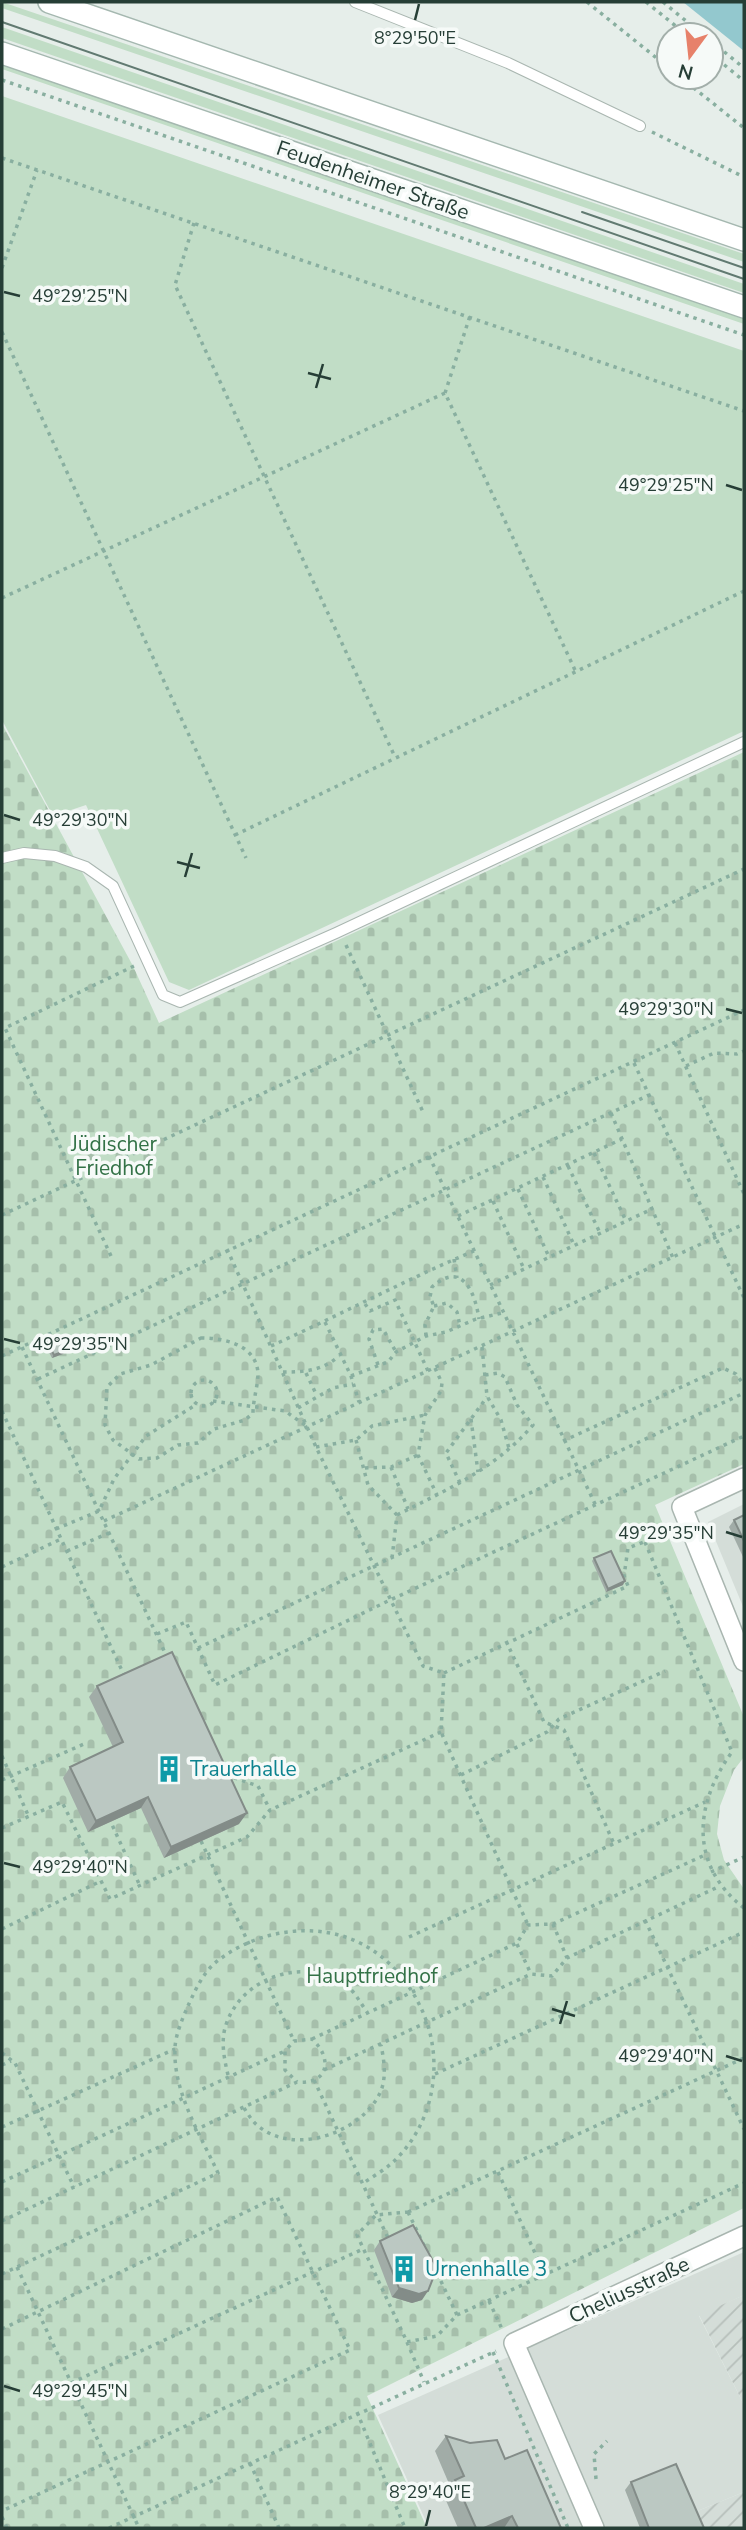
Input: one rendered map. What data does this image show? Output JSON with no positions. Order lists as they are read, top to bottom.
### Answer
{
  "streets": {
    "main road": ["Feudenheimer Straße"],
    "street": ["Cheliusstraße"]
  },
  "parks": ["Jüdischer Friedhof", "Hauptfriedhof"],
  "places": {
    "building": ["Trauerhalle", "Urnenhalle 3"]
  },
  "north": "bottom",
  "coordinates": [
    "8°29'50\"E",
    "49°29'25\"N",
    "49°29'30\"N",
    "49°29'35\"N",
    "49°29'40\"N",
    "49°29'45\"N",
    "8°29'40\"E"
  ]
}
